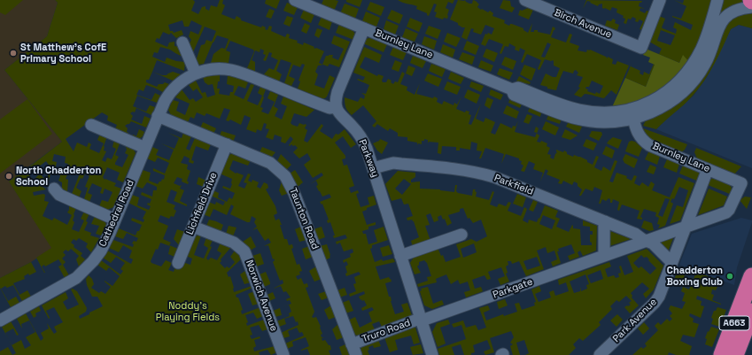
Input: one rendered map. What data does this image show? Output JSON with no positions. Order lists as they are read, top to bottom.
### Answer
{
  "streets": {
    "highway": ["A663"],
    "street": [
      "Birch Avenue",
      "Burnley Lane",
      "Parkway",
      "Parkfield",
      "Lichfield Drive",
      "Cathedral Road",
      "Taunton Road",
      "Parkgate",
      "Norwich Avenue",
      "Park Avenue",
      "Truro Road"
    ]
  },
  "crossings": [
    ["Burnley Lane", "Parkgate"],
    ["Burnley Lane", "Park Avenue"],
    ["Parkway", "Parkfield"],
    ["Parkway", "Cathedral Road"],
    ["Parkway", "Parkgate"],
    ["Parkway", "Truro Road"],
    ["Parkfield", "Parkgate"],
    ["Lichfield Drive", "Taunton Road"],
    ["Lichfield Drive", "Norwich Avenue"],
    ["Cathedral Road", "Taunton Road"],
    ["Taunton Road", "Truro Road"],
    ["Parkgate", "Park Avenue"],
    ["Parkgate", "Truro Road"]
  ],
  "parks": ["Noddy's Playing Fields"],
  "places": ["St Matthew's CofE Primary School", "North Chadderton School", "Chadderton Boxing Club"]
}
